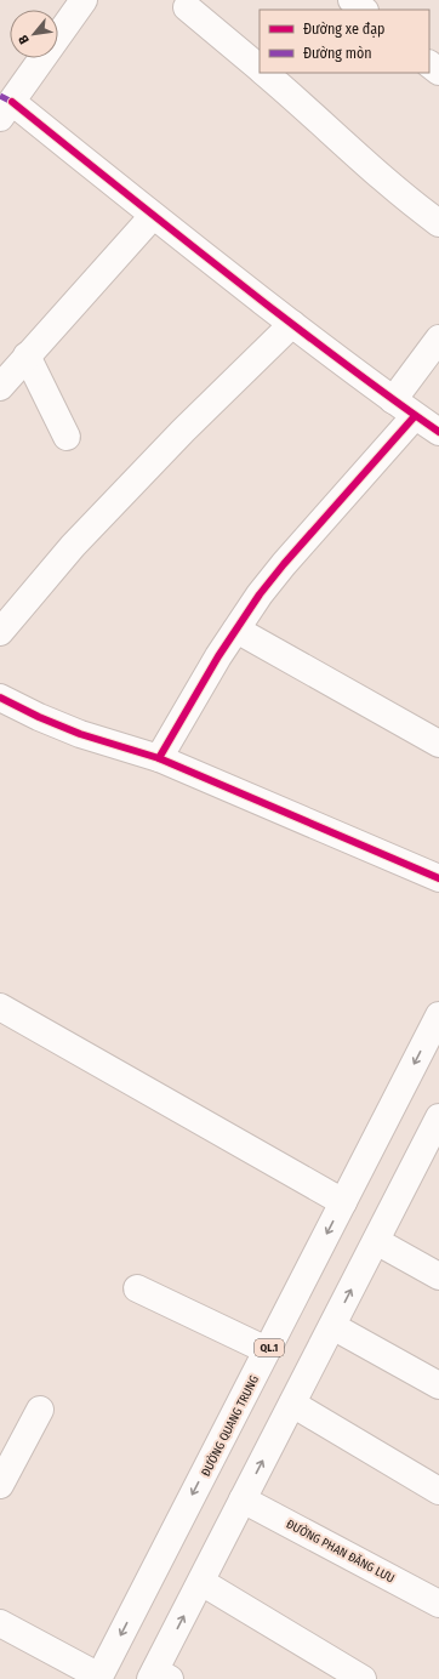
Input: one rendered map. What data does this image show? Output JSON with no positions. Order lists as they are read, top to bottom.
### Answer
{
  "streets": {
    "main road": ["QL.1", "ĐƯỜNG QUANG TRUNG", "ĐƯỜNG PHAN ĐĂNG LƯU"]
  },
  "legend": ["Đường xe đạp", "Đường mòn"],
  "north": "bottom left"
}
